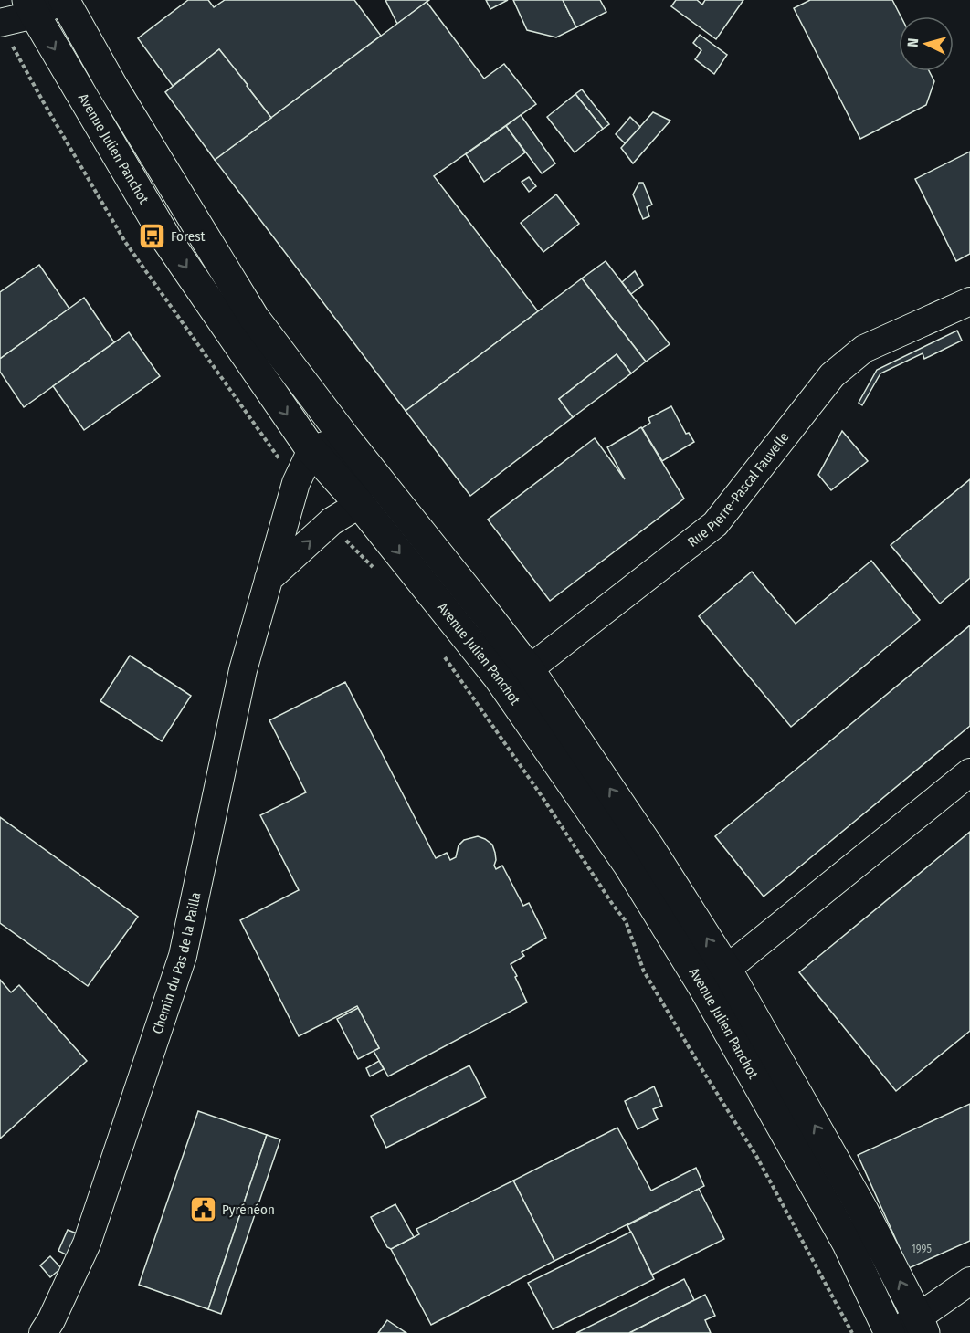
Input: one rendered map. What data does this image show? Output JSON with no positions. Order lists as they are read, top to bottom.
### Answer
{
  "streets": {
    "main road": ["Avenue Julien Panchot"],
    "street": ["Rue Pierre-Pascal Fauvelle", "Chemin du Pas de la Pailla"]
  },
  "crossings": [
    ["Avenue Julien Panchot", "Rue Pierre-Pascal Fauvelle"],
    ["Avenue Julien Panchot", "Chemin du Pas de la Pailla"]
  ],
  "places": {
    "bus stop": ["Forest"],
    "public building": ["Pyrénéon"]
  },
  "house_numbers": ["1995"],
  "north": "left"
}
